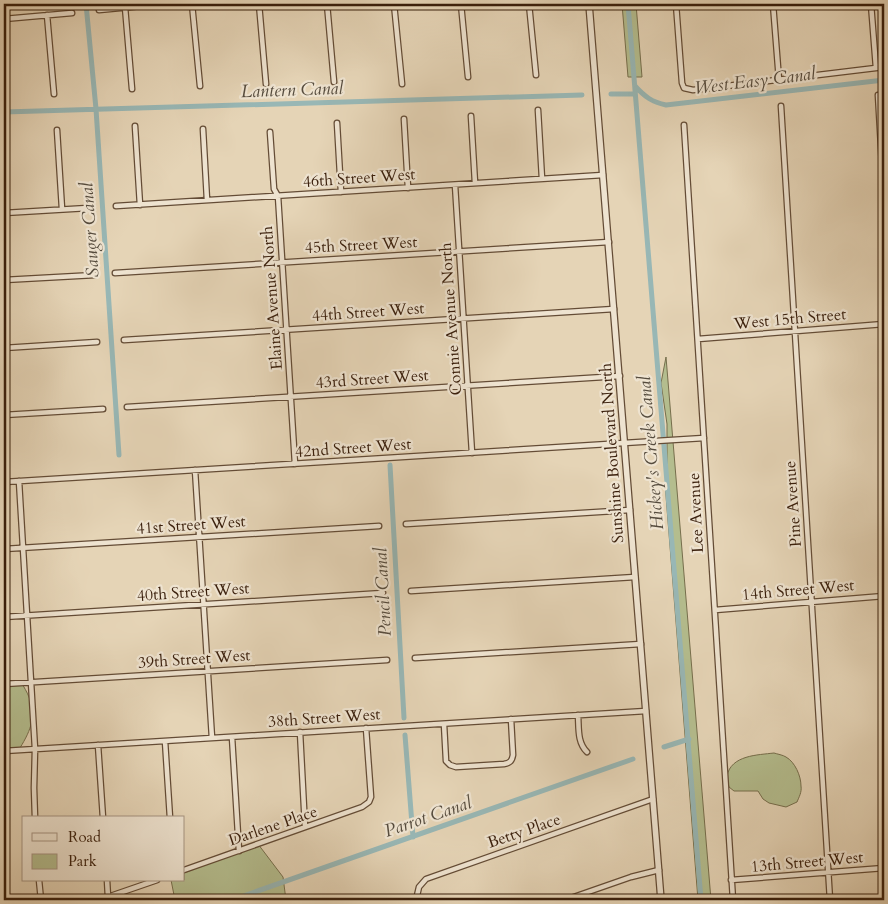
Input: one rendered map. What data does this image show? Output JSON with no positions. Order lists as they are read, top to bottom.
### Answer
{
  "streets": {
    "street": [
      "46th Street West",
      "45th Street West",
      "Elaine Avenue North",
      "44th Street West",
      "Connie Avenue North",
      "West 15th Street",
      "43rd Street West",
      "42nd Street West",
      "Sunshine Boulevard North",
      "Pine Avenue",
      "Lee Avenue",
      "41st Street West",
      "14th Street West",
      "40th Street West",
      "39th Street West",
      "38th Street West",
      "Darlene Place",
      "Betty Place",
      "13th Street West"
    ]
  },
  "crossings": [
    ["46th Street West", "Elaine Avenue North"],
    ["46th Street West", "Connie Avenue North"],
    ["46th Street West", "Sunshine Boulevard North"],
    ["45th Street West", "Elaine Avenue North"],
    ["45th Street West", "Connie Avenue North"],
    ["45th Street West", "Sunshine Boulevard North"],
    ["Elaine Avenue North", "44th Street West"],
    ["Elaine Avenue North", "43rd Street West"],
    ["Elaine Avenue North", "42nd Street West"],
    ["44th Street West", "Connie Avenue North"],
    ["44th Street West", "Sunshine Boulevard North"],
    ["Connie Avenue North", "43rd Street West"],
    ["Connie Avenue North", "42nd Street West"],
    ["West 15th Street", "Pine Avenue"],
    ["West 15th Street", "Lee Avenue"],
    ["43rd Street West", "Sunshine Boulevard North"],
    ["42nd Street West", "Sunshine Boulevard North"],
    ["42nd Street West", "Lee Avenue"],
    ["Sunshine Boulevard North", "38th Street West"],
    ["Sunshine Boulevard North", "Betty Place"],
    ["Pine Avenue", "14th Street West"],
    ["Pine Avenue", "13th Street West"],
    ["Lee Avenue", "14th Street West"],
    ["Lee Avenue", "13th Street West"],
    ["38th Street West", "Darlene Place"]
  ],
  "water": [
    "West Easy Canal",
    "Lantern Canal",
    "Sauger Canal",
    "Hickey's Creek Canal",
    "Pencil Canal",
    "Parrot Canal"
  ],
  "legend": ["Road", "Park"]
}
